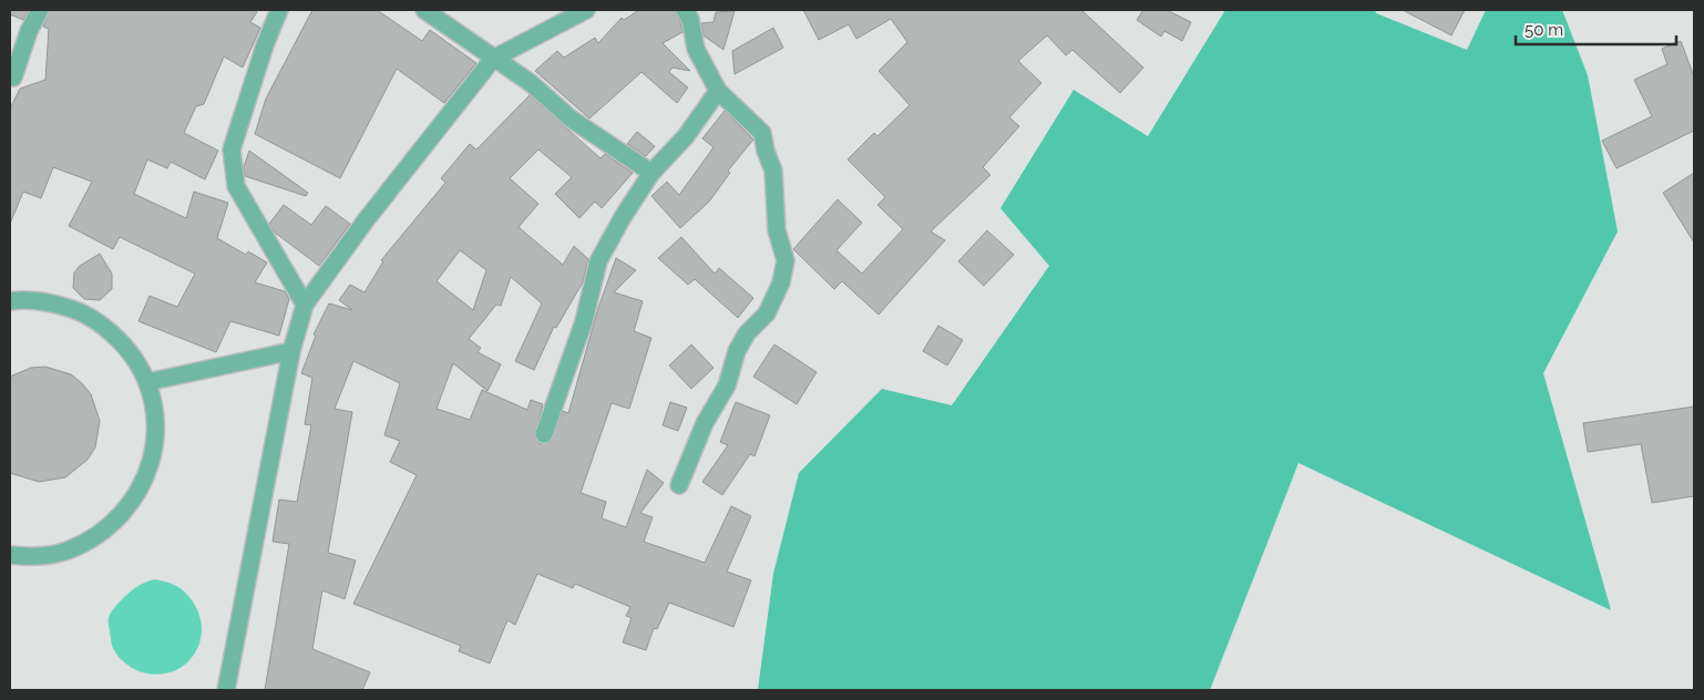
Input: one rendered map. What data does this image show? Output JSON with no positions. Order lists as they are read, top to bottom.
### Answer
{
  "scale_bar": "50 m"
}
